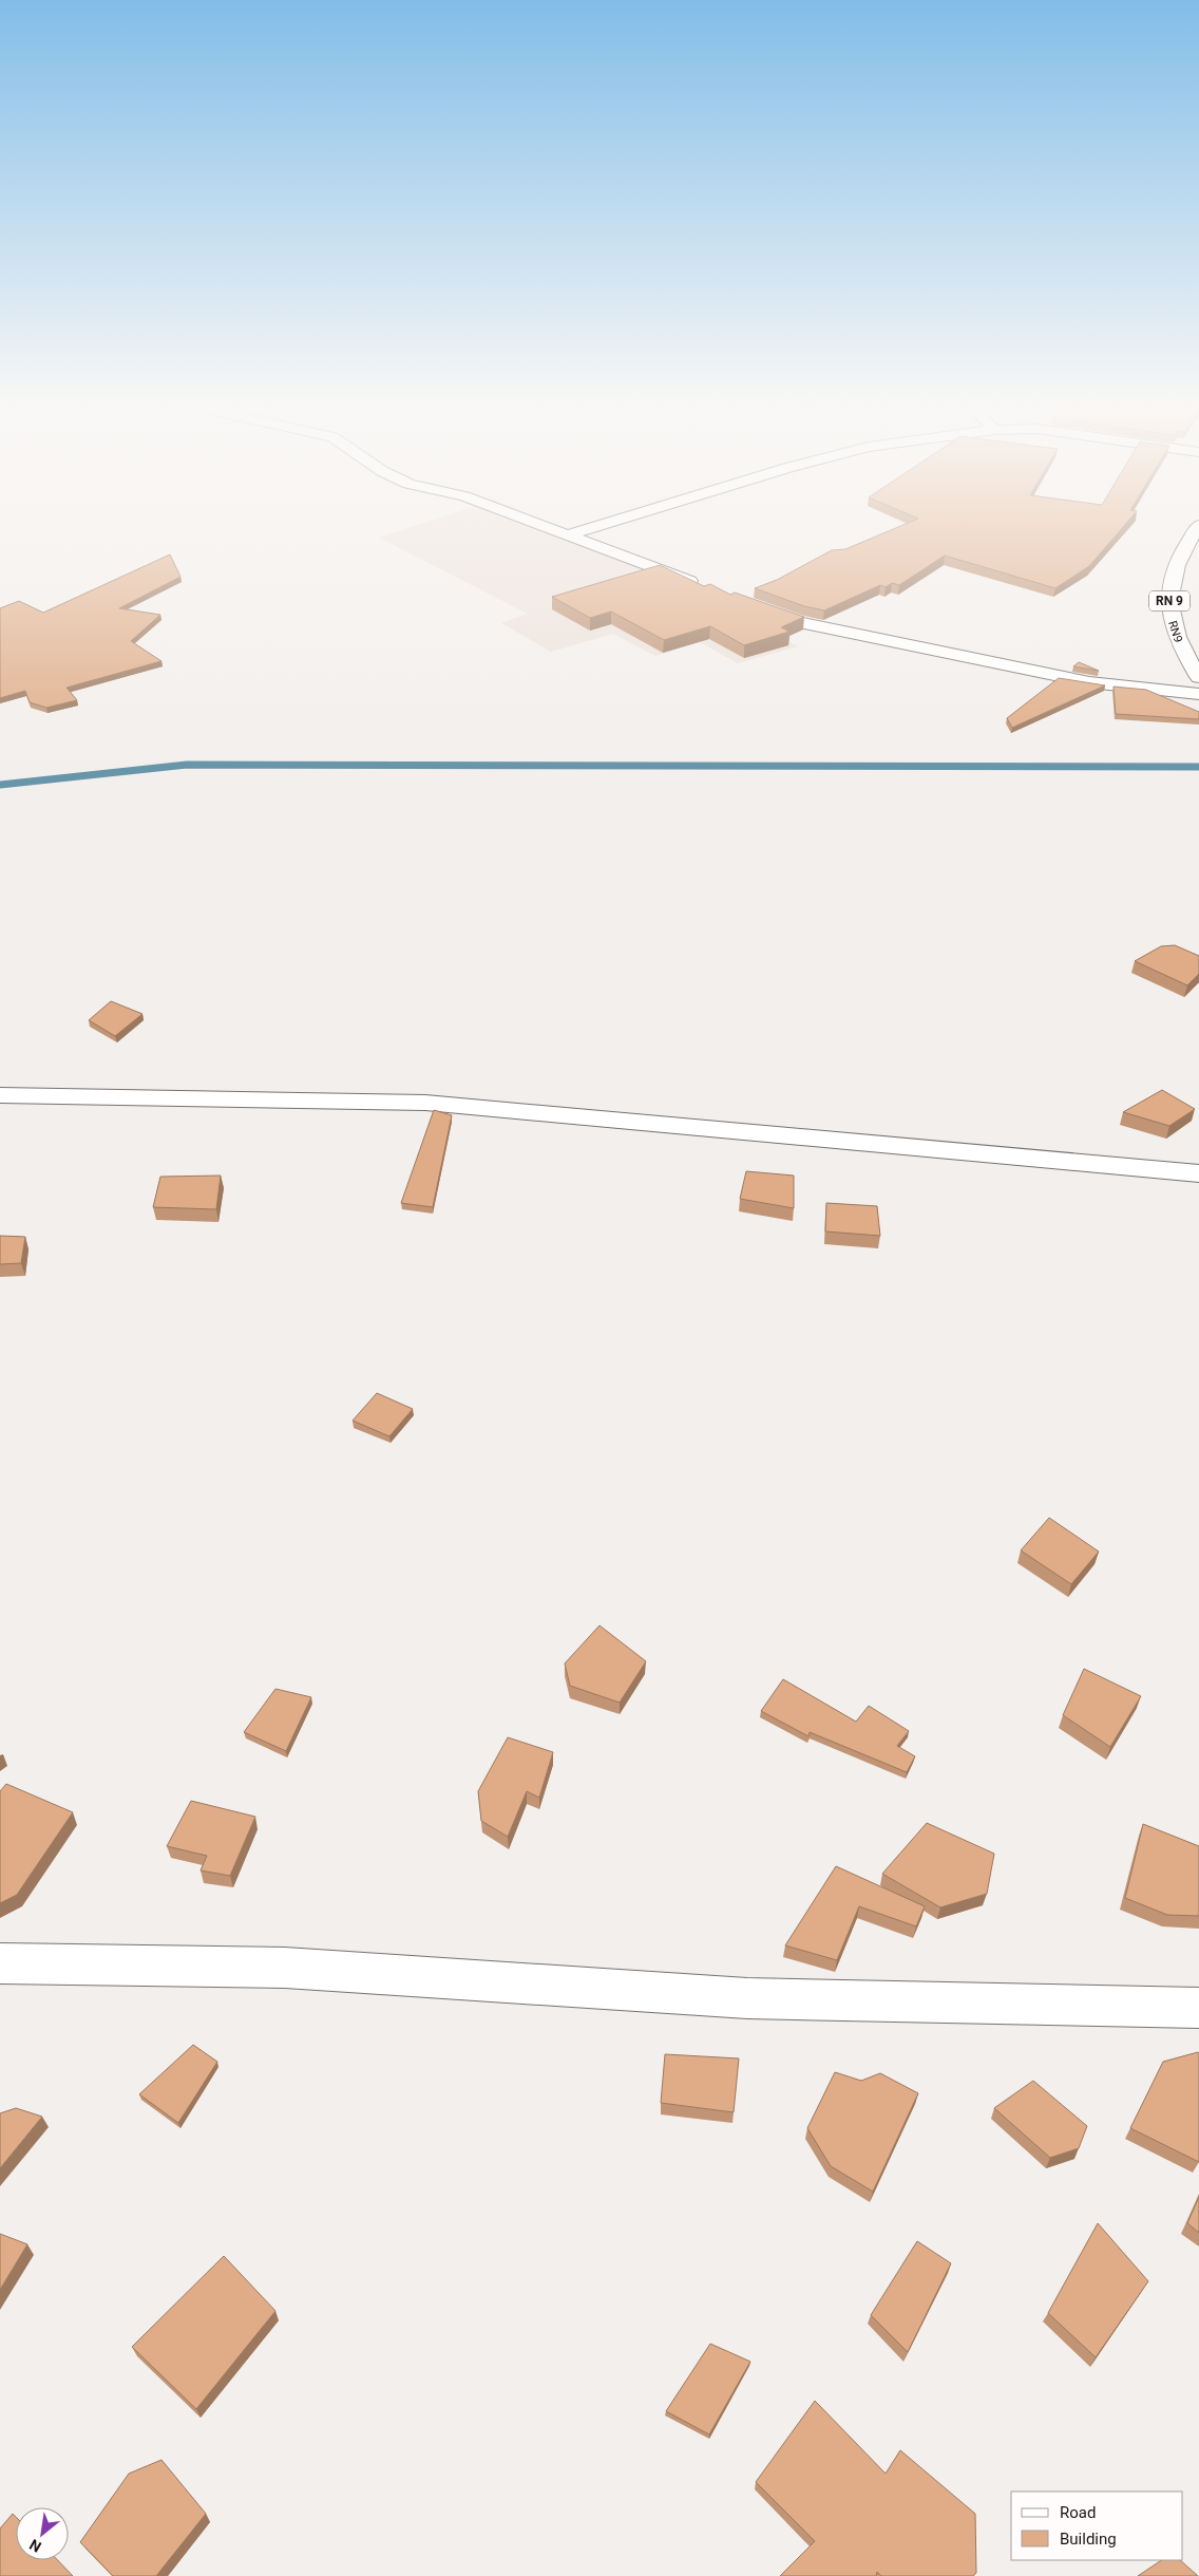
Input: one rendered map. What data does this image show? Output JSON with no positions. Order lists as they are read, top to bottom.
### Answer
{
  "streets": {
    "street": ["RN 9", "RN9"]
  },
  "legend": ["Road", "Building"],
  "north": "bottom left"
}
